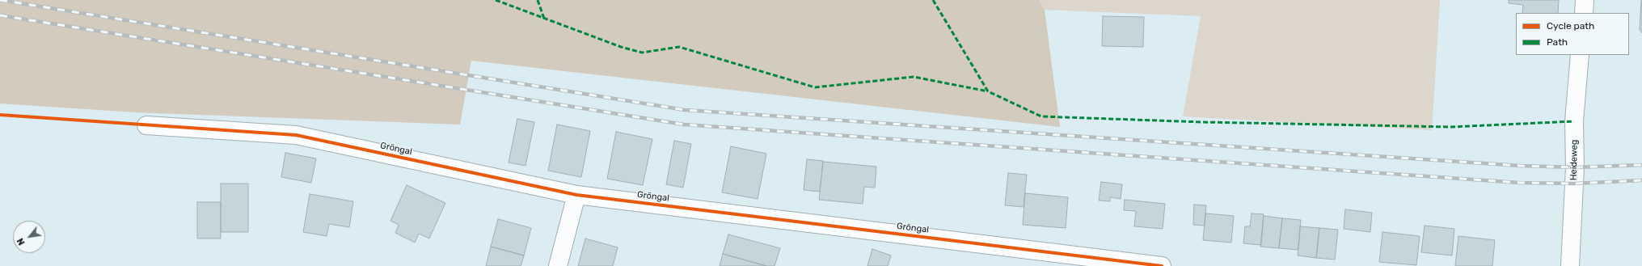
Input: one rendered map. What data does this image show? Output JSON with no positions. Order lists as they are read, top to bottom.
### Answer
{
  "streets": {
    "street": ["Gröngal", "Heideweg"]
  },
  "legend": ["Cycle path", "Path"],
  "north": "bottom left"
}
